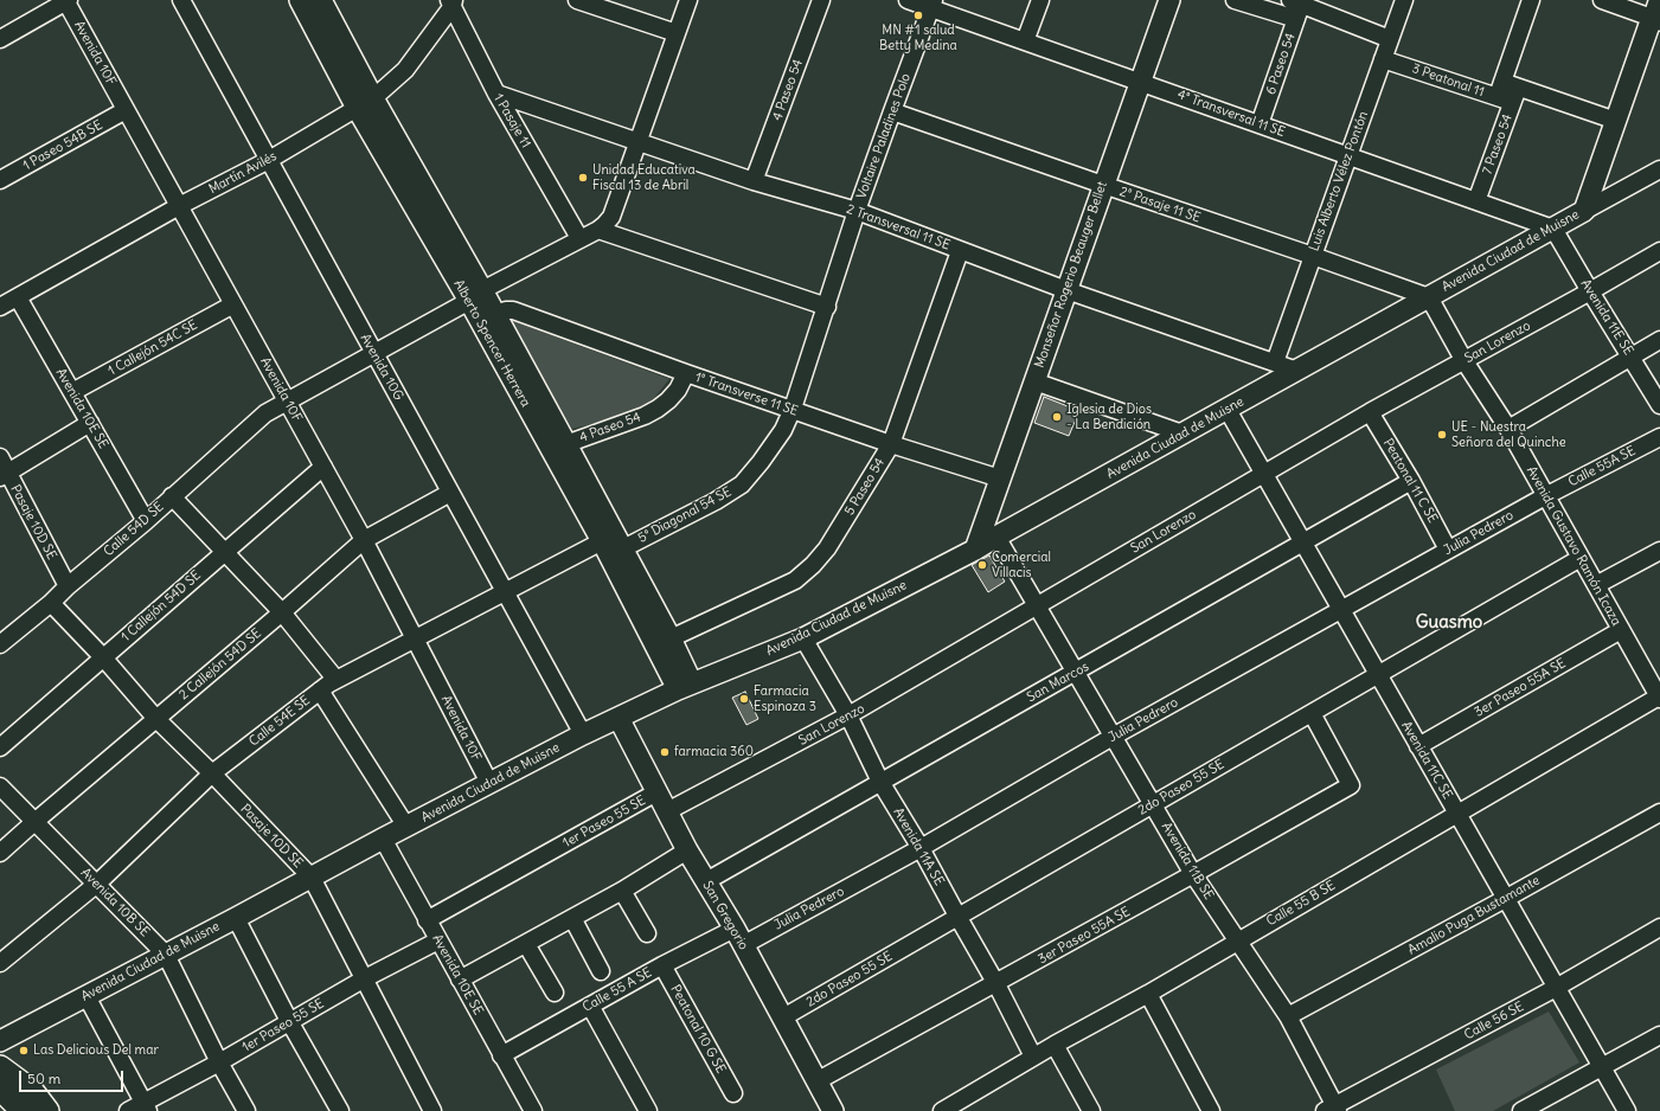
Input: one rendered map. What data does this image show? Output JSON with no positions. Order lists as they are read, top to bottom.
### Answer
{
  "streets": {
    "street": [
      "Avenida 10F",
      "6 Paseo 54",
      "3 Peatonal 11",
      "4 Paseo 54",
      "4° Transversal 11 SE",
      "1 Pasaje 11",
      "Voltaire Paladines Polo",
      "7 Paseo 54",
      "1 Paseo 54B SE",
      "Martín Avilés",
      "Luis Alberto Vélez Pontón",
      "2° Pasaje 11 SE",
      "2 Transversal 11 SE",
      "Avenida Ciudad de Muisne",
      "Monseñor Rogerio Beauger Bellet",
      "Avenida 11E SE",
      "San Lorenzo",
      "Alberto Spencer Herrera",
      "1 Callejón 54C SE",
      "Avenida 10G",
      "1° Transverse 11 SE",
      "Avenida 10E SE",
      "Calle 55A SE",
      "Peatonal 11 C SE",
      "5 Paseo 54",
      "5° Diagonal 54 SE",
      "Pasaje 10D SE",
      "Calle 54D SE",
      "Julia Pedrero",
      "Avenida Gustavo Ramón Icaza",
      "1 Callejón 54D SE",
      "2 Callejón 54D SE",
      "San Marcos",
      "3er Paseo 55A SE",
      "Calle 54E SE",
      "Avenida 11C SE",
      "2do Paseo 55 SE",
      "1er Paseo 55 SE",
      "Avenida 11A SE",
      "Avenida 11B SE",
      "Avenida 10B SE",
      "Calle 55 B SE",
      "San Gregorio",
      "Amalio Puga Bustamante",
      "Calle 55 A SE",
      "Calle 56 SE",
      "Peatonal 10 G SE"
    ]
  },
  "crossings": [
    ["Avenida 10F", "1 Paseo 54B SE"],
    ["Avenida 10F", "Martín Avilés"],
    ["Avenida 10F", "Avenida Ciudad de Muisne"],
    ["Avenida 10F", "1 Callejón 54C SE"],
    ["Avenida 10F", "Calle 54D SE"],
    ["Avenida 10F", "1 Callejón 54D SE"],
    ["Avenida 10F", "2 Callejón 54D SE"],
    ["Avenida 10F", "Calle 54E SE"],
    ["6 Paseo 54", "4° Transversal 11 SE"],
    ["3 Peatonal 11", "7 Paseo 54"],
    ["3 Peatonal 11", "Luis Alberto Vélez Pontón"],
    ["4 Paseo 54", "2 Transversal 11 SE"],
    ["4 Paseo 54", "1° Transverse 11 SE"],
    ["4° Transversal 11 SE", "Voltaire Paladines Polo"],
    ["4° Transversal 11 SE", "7 Paseo 54"],
    ["4° Transversal 11 SE", "Luis Alberto Vélez Pontón"],
    ["4° Transversal 11 SE", "Avenida Ciudad de Muisne"],
    ["4° Transversal 11 SE", "Monseñor Rogerio Beauger Bellet"],
    ["4° Transversal 11 SE", "Avenida 11E SE"],
    ["1 Pasaje 11", "Martín Avilés"],
    ["1 Pasaje 11", "2 Transversal 11 SE"],
    ["1 Pasaje 11", "Calle 54D SE"],
    ["Voltaire Paladines Polo", "2° Pasaje 11 SE"],
    ["Voltaire Paladines Polo", "2 Transversal 11 SE"],
    ["Voltaire Paladines Polo", "1° Transverse 11 SE"],
    ["Voltaire Paladines Polo", "5° Diagonal 54 SE"],
    ["Martín Avilés", "Alberto Spencer Herrera"],
    ["Martín Avilés", "Avenida 10G"],
    ["Martín Avilés", "Avenida 10E SE"],
    ["Luis Alberto Vélez Pontón", "2° Pasaje 11 SE"],
    ["Luis Alberto Vélez Pontón", "2 Transversal 11 SE"],
    ["2° Pasaje 11 SE", "Avenida Ciudad de Muisne"],
    ["2° Pasaje 11 SE", "Monseñor Rogerio Beauger Bellet"],
    ["2° Pasaje 11 SE", "Avenida Gustavo Ramón Icaza"],
    ["2 Transversal 11 SE", "Avenida Ciudad de Muisne"],
    ["2 Transversal 11 SE", "Monseñor Rogerio Beauger Bellet"],
    ["2 Transversal 11 SE", "5 Paseo 54"],
    ["Avenida Ciudad de Muisne", "Monseñor Rogerio Beauger Bellet"],
    ["Avenida Ciudad de Muisne", "Avenida 11E SE"],
    ["Avenida Ciudad de Muisne", "Alberto Spencer Herrera"],
    ["Avenida Ciudad de Muisne", "Avenida 10G"],
    ["Avenida Ciudad de Muisne", "Avenida 10E SE"],
    ["Avenida Ciudad de Muisne", "Pasaje 10D SE"],
    ["Avenida Ciudad de Muisne", "Avenida Gustavo Ramón Icaza"],
    ["Avenida Ciudad de Muisne", "Avenida 11C SE"],
    ["Avenida Ciudad de Muisne", "Avenida 11A SE"],
    ["Avenida Ciudad de Muisne", "Avenida 11B SE"],
    ["Avenida Ciudad de Muisne", "Avenida 10B SE"],
    ["Avenida Ciudad de Muisne", "San Gregorio"],
    ["Monseñor Rogerio Beauger Bellet", "1° Transverse 11 SE"],
    ["Avenida 11E SE", "San Lorenzo"],
    ["San Lorenzo", "Peatonal 11 C SE"],
    ["San Lorenzo", "Avenida Gustavo Ramón Icaza"],
    ["San Lorenzo", "Avenida 11C SE"],
    ["San Lorenzo", "Avenida 11A SE"],
    ["San Lorenzo", "Avenida 11B SE"],
    ["San Lorenzo", "San Gregorio"],
    ["Alberto Spencer Herrera", "1° Transverse 11 SE"],
    ["Alberto Spencer Herrera", "5 Paseo 54"],
    ["Alberto Spencer Herrera", "5° Diagonal 54 SE"],
    ["Alberto Spencer Herrera", "Calle 54D SE"],
    ["Alberto Spencer Herrera", "Calle 54E SE"],
    ["1 Callejón 54C SE", "Avenida 10E SE"],
    ["Avenida 10G", "Calle 54D SE"],
    ["Avenida 10G", "2 Callejón 54D SE"],
    ["Avenida 10G", "Calle 54E SE"],
    ["1° Transverse 11 SE", "5 Paseo 54"],
    ["1° Transverse 11 SE", "5° Diagonal 54 SE"],
    ["Avenida 10E SE", "Calle 54D SE"],
    ["Avenida 10E SE", "1er Paseo 55 SE"],
    ["Avenida 10E SE", "Calle 55 A SE"],
    ["Calle 55A SE", "Julia Pedrero"],
    ["Calle 55A SE", "Avenida Gustavo Ramón Icaza"],
    ["Peatonal 11 C SE", "Julia Pedrero"],
    ["Peatonal 11 C SE", "San Marcos"],
    ["Pasaje 10D SE", "Calle 54D SE"],
    ["Pasaje 10D SE", "1 Callejón 54D SE"],
    ["Pasaje 10D SE", "2 Callejón 54D SE"],
    ["Pasaje 10D SE", "Calle 54E SE"],
    ["Pasaje 10D SE", "1er Paseo 55 SE"],
    ["Julia Pedrero", "Avenida Gustavo Ramón Icaza"],
    ["Julia Pedrero", "Avenida 11C SE"],
    ["Julia Pedrero", "Avenida 11A SE"],
    ["Julia Pedrero", "Avenida 11B SE"],
    ["Julia Pedrero", "San Gregorio"],
    ["Julia Pedrero", "Calle 55 A SE"],
    ["Avenida Gustavo Ramón Icaza", "3er Paseo 55A SE"],
    ["Avenida Gustavo Ramón Icaza", "2do Paseo 55 SE"],
    ["Avenida Gustavo Ramón Icaza", "Calle 55 B SE"],
    ["2 Callejón 54D SE", "Avenida 10B SE"],
    ["San Marcos", "Avenida 11C SE"],
    ["San Marcos", "Avenida 11A SE"],
    ["San Marcos", "Avenida 11B SE"],
    ["San Marcos", "San Gregorio"],
    ["3er Paseo 55A SE", "Avenida 11C SE"],
    ["3er Paseo 55A SE", "2do Paseo 55 SE"],
    ["3er Paseo 55A SE", "Avenida 11A SE"],
    ["3er Paseo 55A SE", "Avenida 11B SE"],
    ["3er Paseo 55A SE", "San Gregorio"],
    ["Calle 54E SE", "Avenida 10B SE"],
    ["Avenida 11C SE", "2do Paseo 55 SE"],
    ["Avenida 11C SE", "Calle 55 B SE"],
    ["Avenida 11C SE", "Amalio Puga Bustamante"],
    ["Avenida 11C SE", "Calle 56 SE"],
    ["2do Paseo 55 SE", "Avenida 11A SE"],
    ["2do Paseo 55 SE", "Avenida 11B SE"],
    ["2do Paseo 55 SE", "San Gregorio"],
    ["1er Paseo 55 SE", "Avenida 10B SE"],
    ["1er Paseo 55 SE", "San Gregorio"],
    ["Avenida 11A SE", "Calle 55 B SE"],
    ["Avenida 11B SE", "Calle 55 B SE"],
    ["Avenida 11B SE", "Amalio Puga Bustamante"],
    ["Avenida 11B SE", "Calle 56 SE"],
    ["San Gregorio", "Calle 55 A SE"],
    ["Calle 55 A SE", "Peatonal 10 G SE"]
  ],
  "districts": ["Guasmo"],
  "places": [
    "MN #1 salud Betty Medina",
    "Unidad Educativa Fiscal 13 de Abril",
    "Iglesia de Dios - La Bendición",
    "UE - Nuestra Señora del Quinche",
    "Comercial Villacis",
    "Farmacia Espinoza 3",
    "farmacia 360",
    "Las Delicious Del mar"
  ],
  "scale_bar": "50 m"
}
